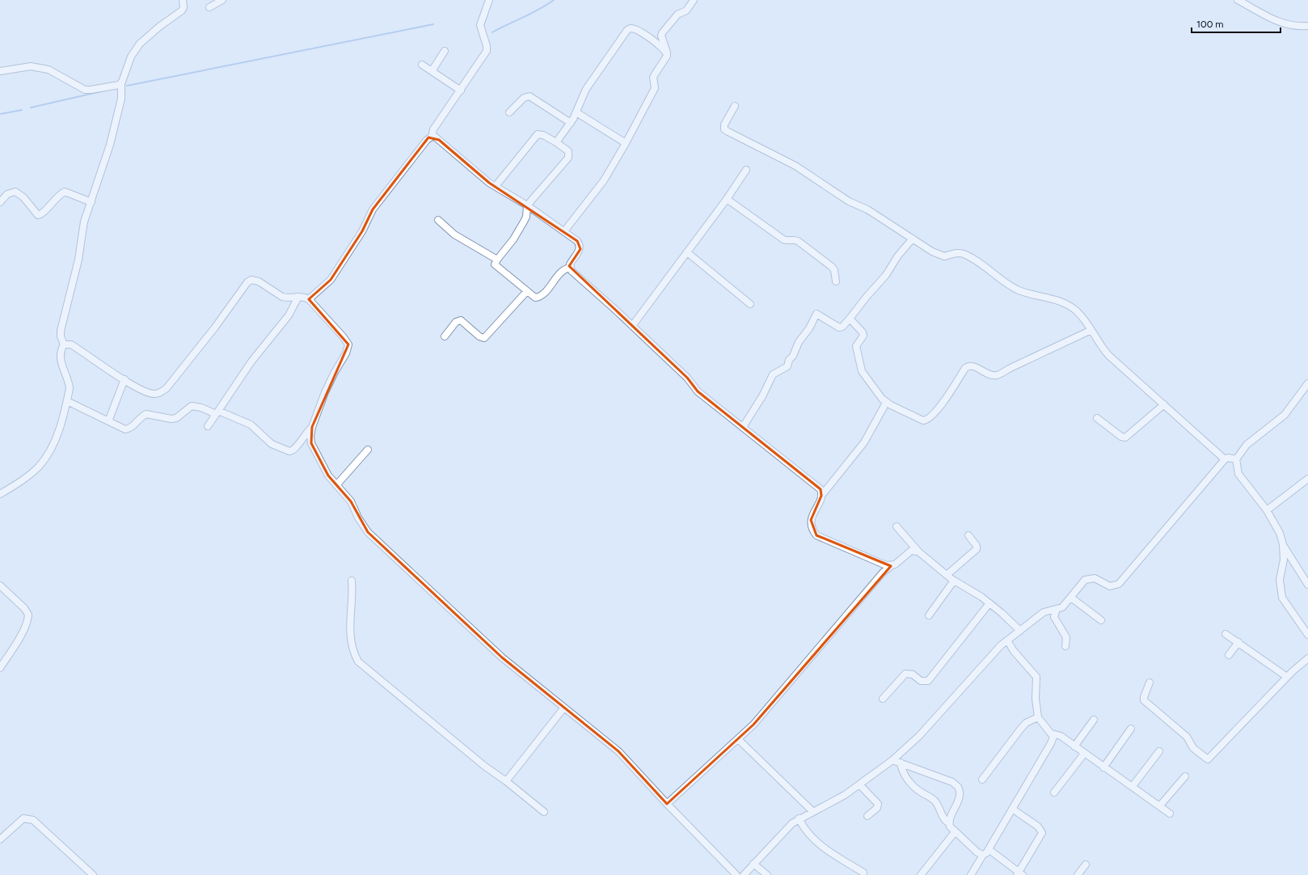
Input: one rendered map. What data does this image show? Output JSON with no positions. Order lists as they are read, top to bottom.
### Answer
{
  "scale_bar": "100 m"
}
